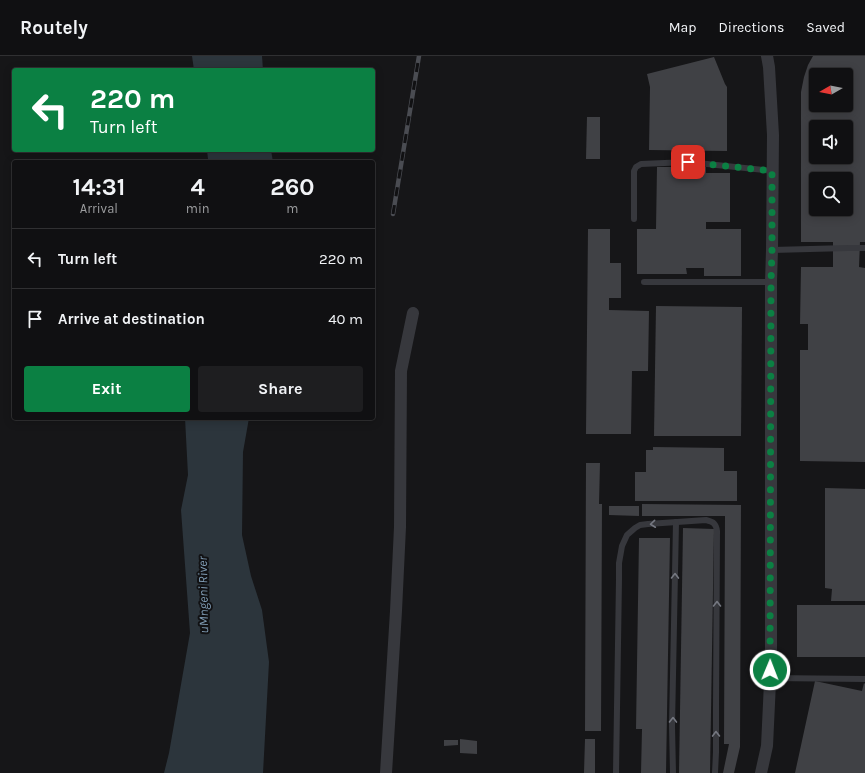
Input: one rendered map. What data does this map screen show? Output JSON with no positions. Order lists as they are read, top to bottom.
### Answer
{
  "water": ["uMngeni River"],
  "north": "left",
  "page": {
    "header": "Routely",
    "nav": ["Map", "Directions", "Saved"],
    "turn": ["220 m", "Turn left"],
    "eta": [
      "14:31",
      "Arrival",
      "4",
      "min",
      "260",
      "m"
    ],
    "list": [
      {
        "name": "Turn left",
        "value": "220 m"
      },
      {
        "name": "Arrive at destination",
        "value": "40 m"
      }
    ],
    "buttons": ["Exit", "Share"]
  }
}
